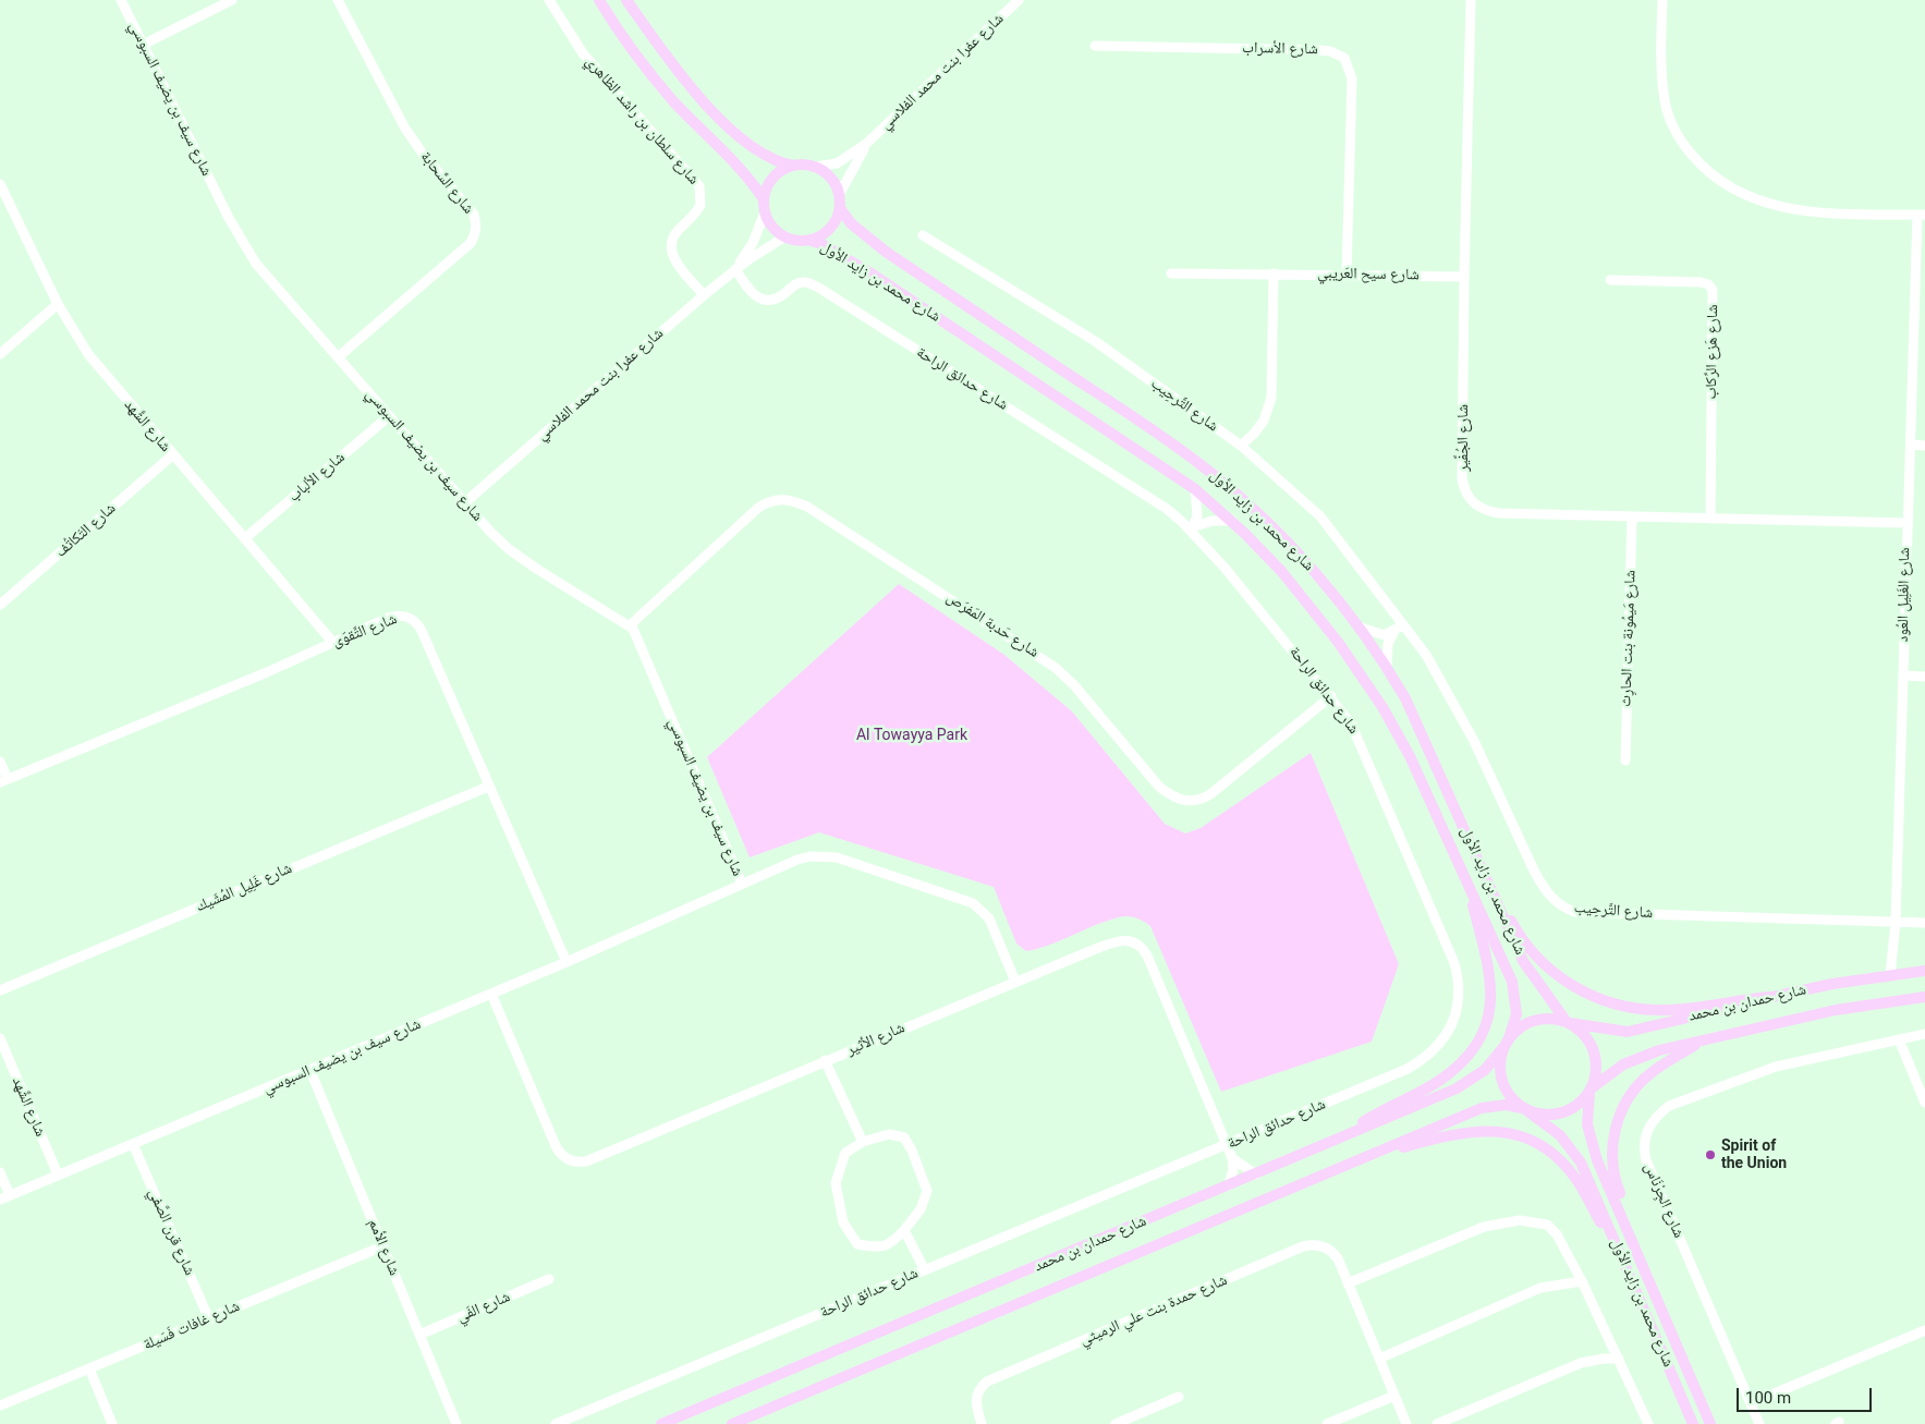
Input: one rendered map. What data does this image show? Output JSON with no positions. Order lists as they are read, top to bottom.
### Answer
{
  "streets": {
    "main road": ["شارع محمد بن زايد الأول", "شارع حمدان بن محمد"],
    "street": [
      "شارع الأسراب",
      "شارع عفرا بنت محمد الفلاسي",
      "شارع سيف بن يضيف السبوسي",
      "شارع سلطان بن راشد الظاهري",
      "شارع السَّحابة",
      "شارع سيح العَريبي",
      "شارع هَزع الرِّكاب",
      "شارع حدائق الراحة",
      "شارع التَّرحِيب",
      "شارع الشَّهد",
      "شارع الجُفِّير",
      "شارع الألباب",
      "شارع التَكاتُف",
      "شارع الغَلِيل العُود",
      "شارع حَدبة المَفرَص",
      "شارع التَّقوَى",
      "شارع مَيمُونة بنت الحارِث",
      "شارع غَلِيل المُشَيك",
      "شارع الأثير",
      "شارع الجِرْنَاس",
      "شارع قرن الصَّفي",
      "شارع الأمم",
      "شارع الفَي",
      "شارع حمدة بنت علي الرميثي",
      "شارع غافات فَسَيلة"
    ]
  },
  "crossings": [
    ["شارع الأسراب", "شارع سيح العَريبي"],
    ["شارع عفرا بنت محمد الفلاسي", "شارع سيف بن يضيف السبوسي"],
    ["شارع عفرا بنت محمد الفلاسي", "شارع سلطان بن راشد الظاهري"],
    ["شارع عفرا بنت محمد الفلاسي", "شارع محمد بن زايد الأول"],
    ["شارع عفرا بنت محمد الفلاسي", "شارع حدائق الراحة"],
    ["شارع سيف بن يضيف السبوسي", "شارع السَّحابة"],
    ["شارع سيف بن يضيف السبوسي", "شارع الشَّهد"],
    ["شارع سيف بن يضيف السبوسي", "شارع الألباب"],
    ["شارع سيف بن يضيف السبوسي", "شارع حَدبة المَفرَص"],
    ["شارع سيف بن يضيف السبوسي", "شارع التَّقوَى"],
    ["شارع سيف بن يضيف السبوسي", "شارع الأثير"],
    ["شارع سيف بن يضيف السبوسي", "شارع قرن الصَّفي"],
    ["شارع سيف بن يضيف السبوسي", "شارع الأمم"],
    ["شارع سيح العَريبي", "شارع الجُفِّير"],
    ["شارع محمد بن زايد الأول", "شارع حمدان بن محمد"],
    ["شارع هَزع الرِّكاب", "شارع الجُفِّير"],
    ["شارع حدائق الراحة", "شارع حَدبة المَفرَص"],
    ["شارع حدائق الراحة", "شارع الأثير"],
    ["شارع التَّرحِيب", "شارع الغَلِيل العُود"],
    ["شارع الشَّهد", "شارع الألباب"],
    ["شارع الشَّهد", "شارع التَكاتُف"],
    ["شارع الشَّهد", "شارع التَّقوَى"],
    ["شارع الجُفِّير", "شارع الغَلِيل العُود"],
    ["شارع الجُفِّير", "شارع مَيمُونة بنت الحارِث"],
    ["شارع الغَلِيل العُود", "شارع حمدان بن محمد"],
    ["شارع التَّقوَى", "شارع غَلِيل المُشَيك"],
    ["شارع حمدان بن محمد", "شارع الأثير"],
    ["شارع قرن الصَّفي", "شارع غافات فَسَيلة"],
    ["شارع الأمم", "شارع الفَي"],
    ["شارع الأمم", "شارع غافات فَسَيلة"]
  ],
  "parks": ["Al Towayya Park"],
  "places": ["Spirit of the Union"],
  "scale_bar": "100 m"
}
